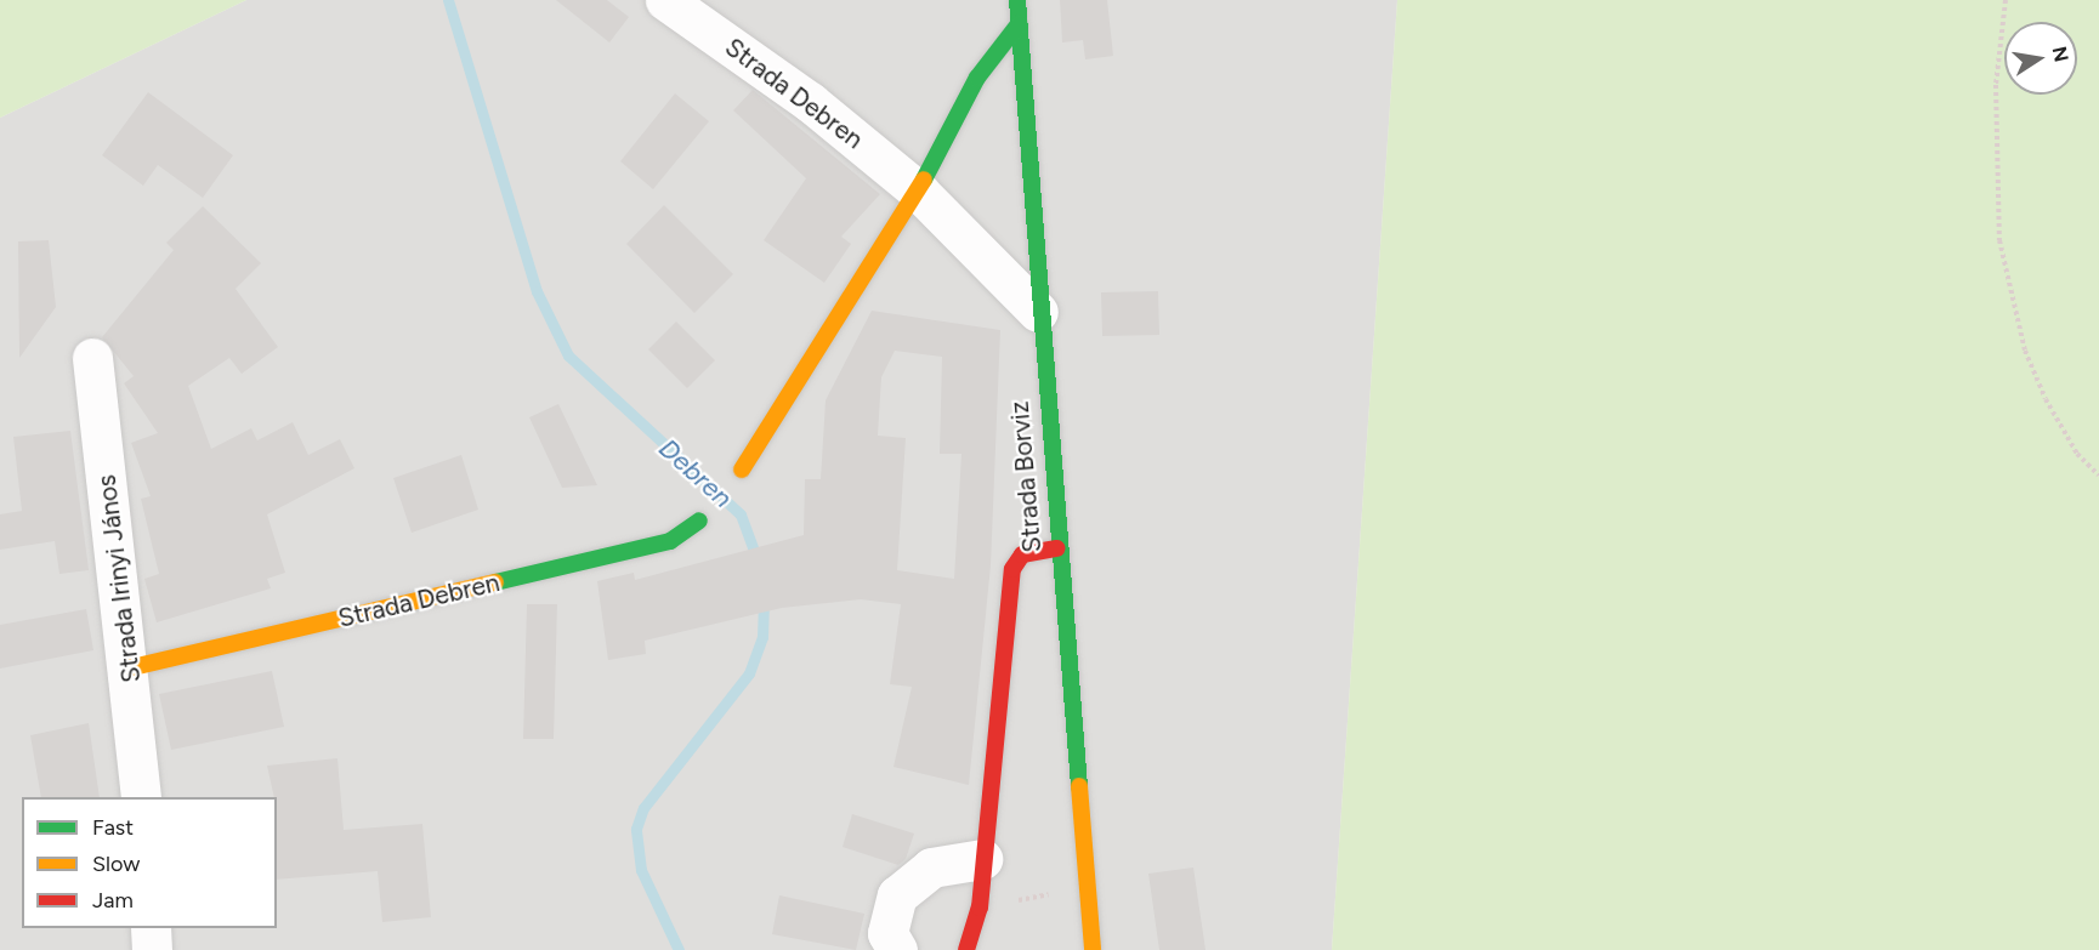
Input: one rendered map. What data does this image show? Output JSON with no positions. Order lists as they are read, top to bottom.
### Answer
{
  "streets": {
    "street": ["Strada Debren", "Strada Borviz", "Strada Irinyi János"]
  },
  "crossings": [
    ["Strada Debren", "Strada Borviz"],
    ["Strada Debren", "Strada Irinyi János"]
  ],
  "water": ["Debren"],
  "legend": ["Fast", "Slow", "Jam"],
  "north": "right"
}
